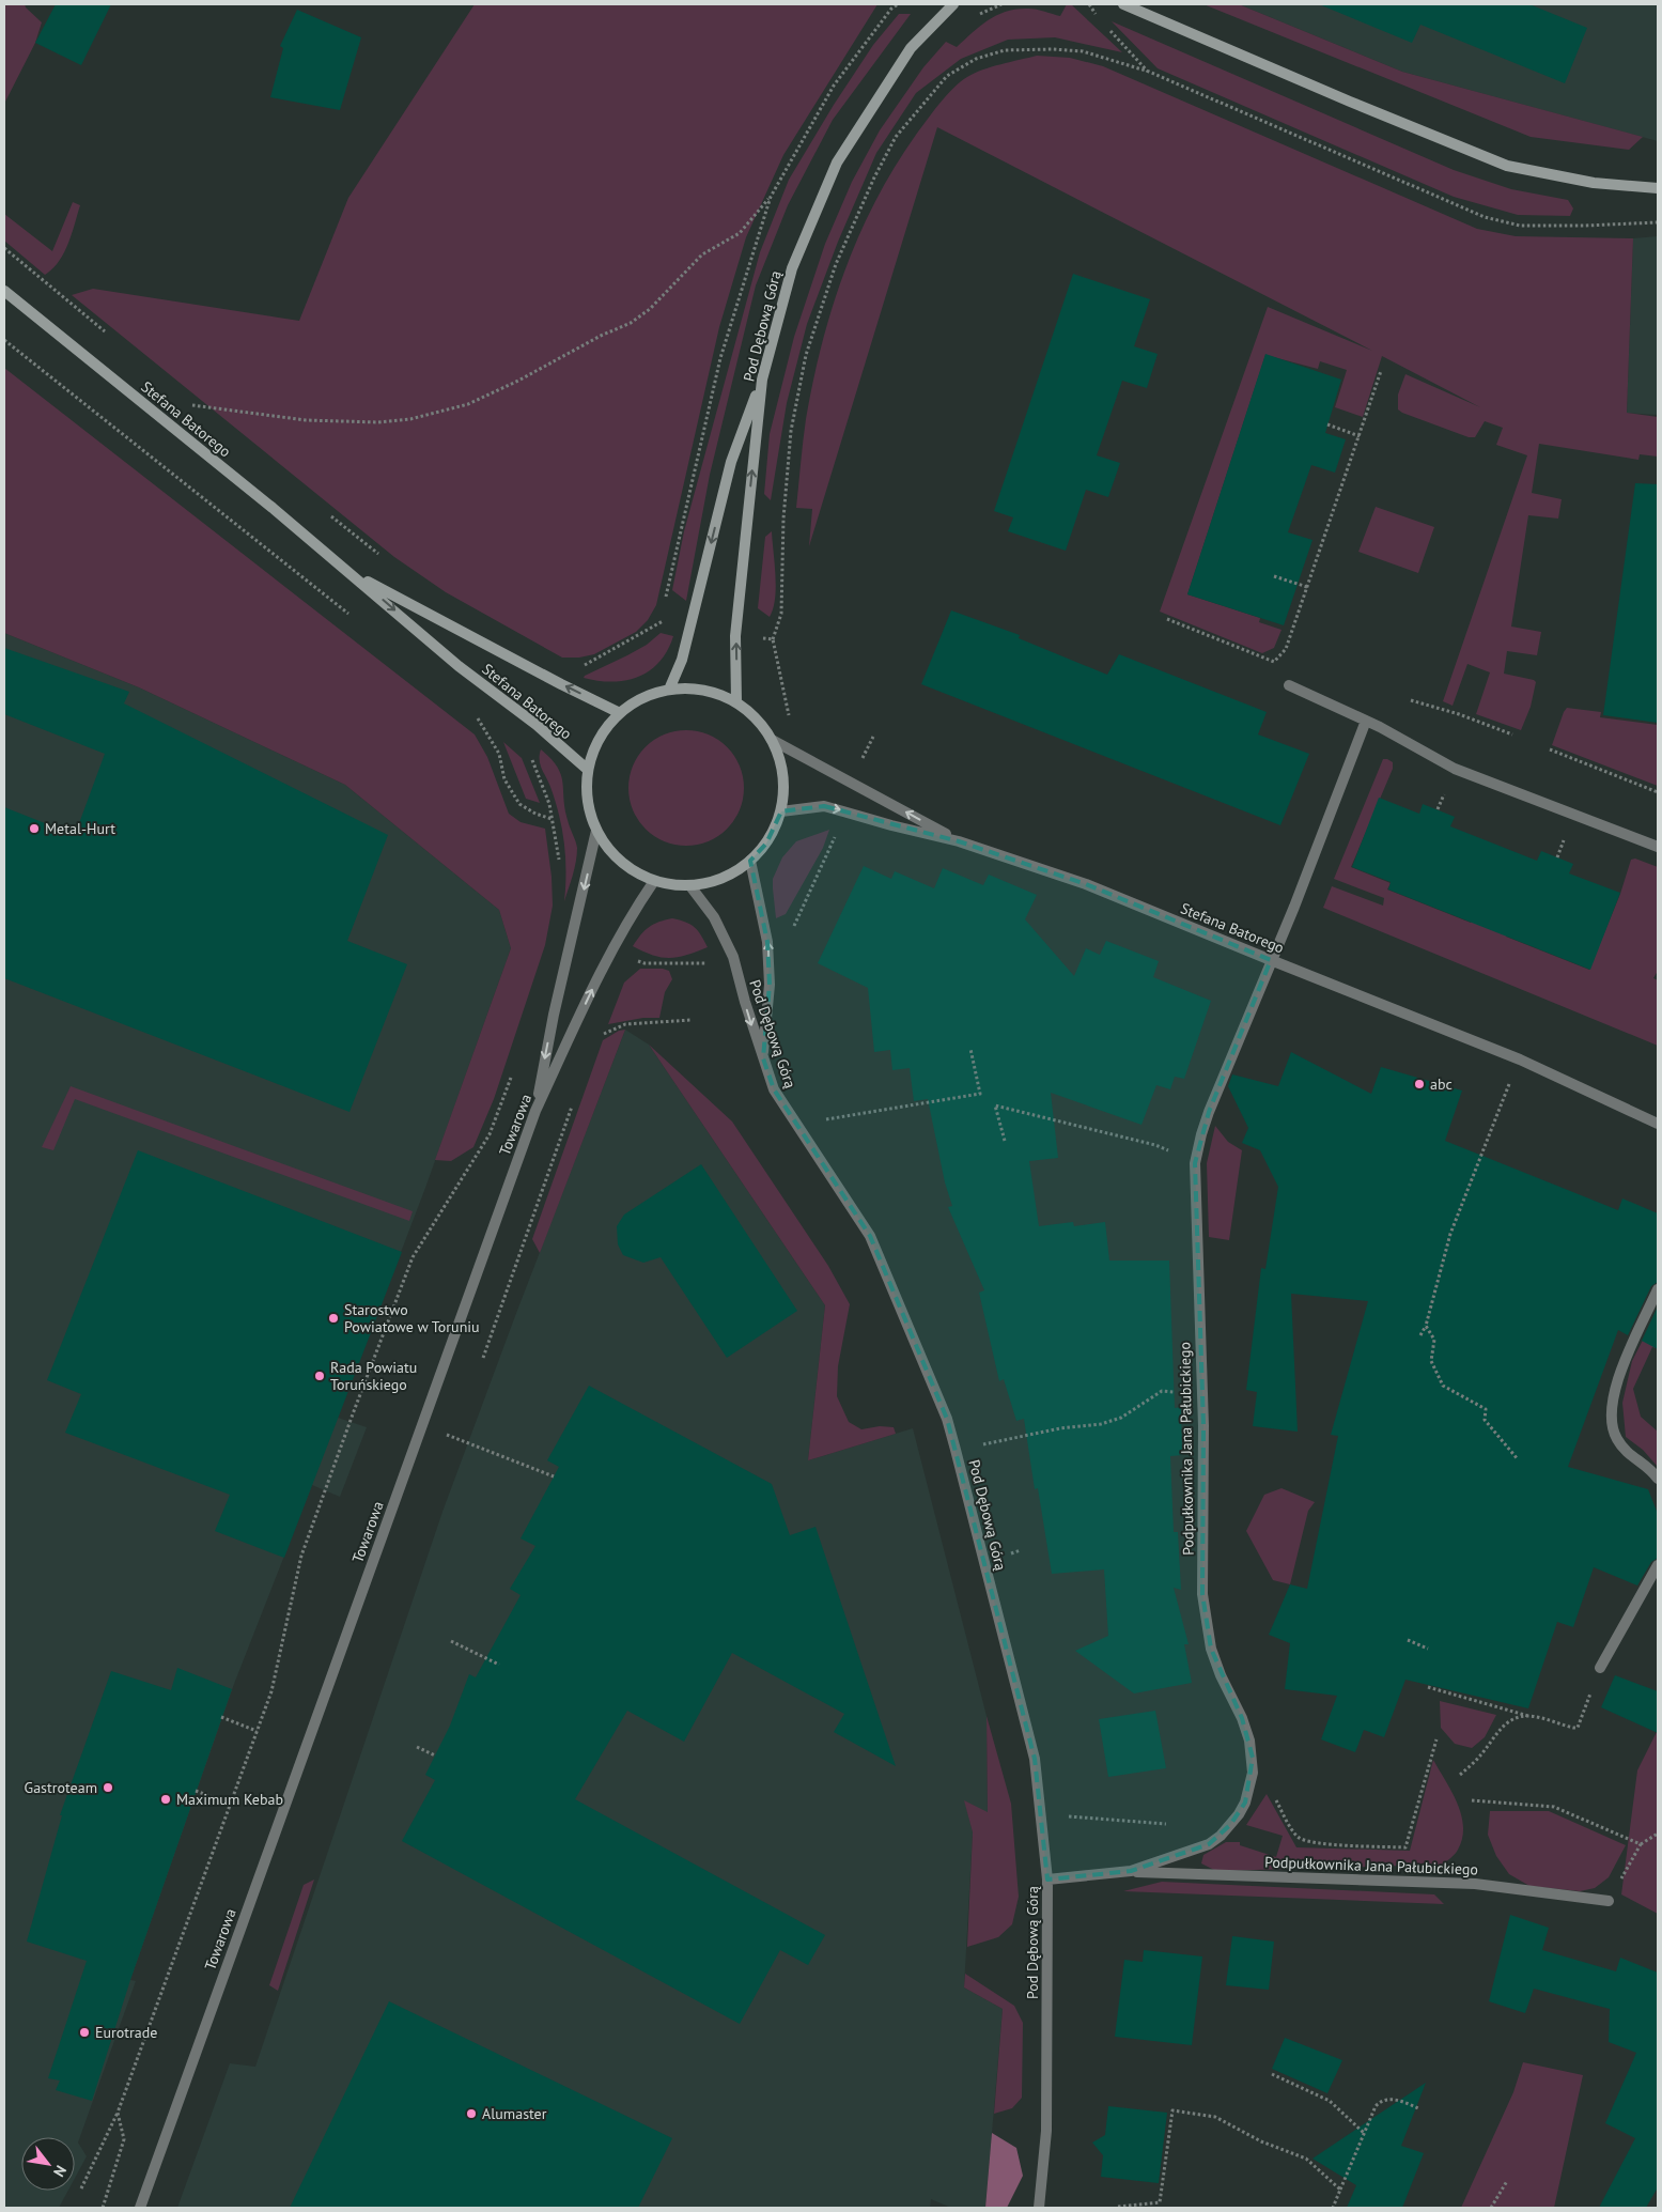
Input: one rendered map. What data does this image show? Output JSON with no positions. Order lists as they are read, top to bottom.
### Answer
{
  "streets": {
    "street": [
      "Pod Dębową Górą",
      "Stefana Batorego",
      "Towarowa",
      "Podpułkownika Jana Pałubickiego"
    ]
  },
  "crossings": [
    ["Pod Dębową Górą", "Podpułkownika Jana Pałubickiego"],
    ["Stefana Batorego", "Podpułkownika Jana Pałubickiego"]
  ],
  "places": [
    "Metal-Hurt",
    "abc",
    "Starostwo Powiatowe w Toruniu",
    "Rada Powiatu Toruńskiego",
    "Gastroteam",
    "Maximum Kebab",
    "Eurotrade",
    "Alumaster"
  ],
  "north": "bottom right"
}
